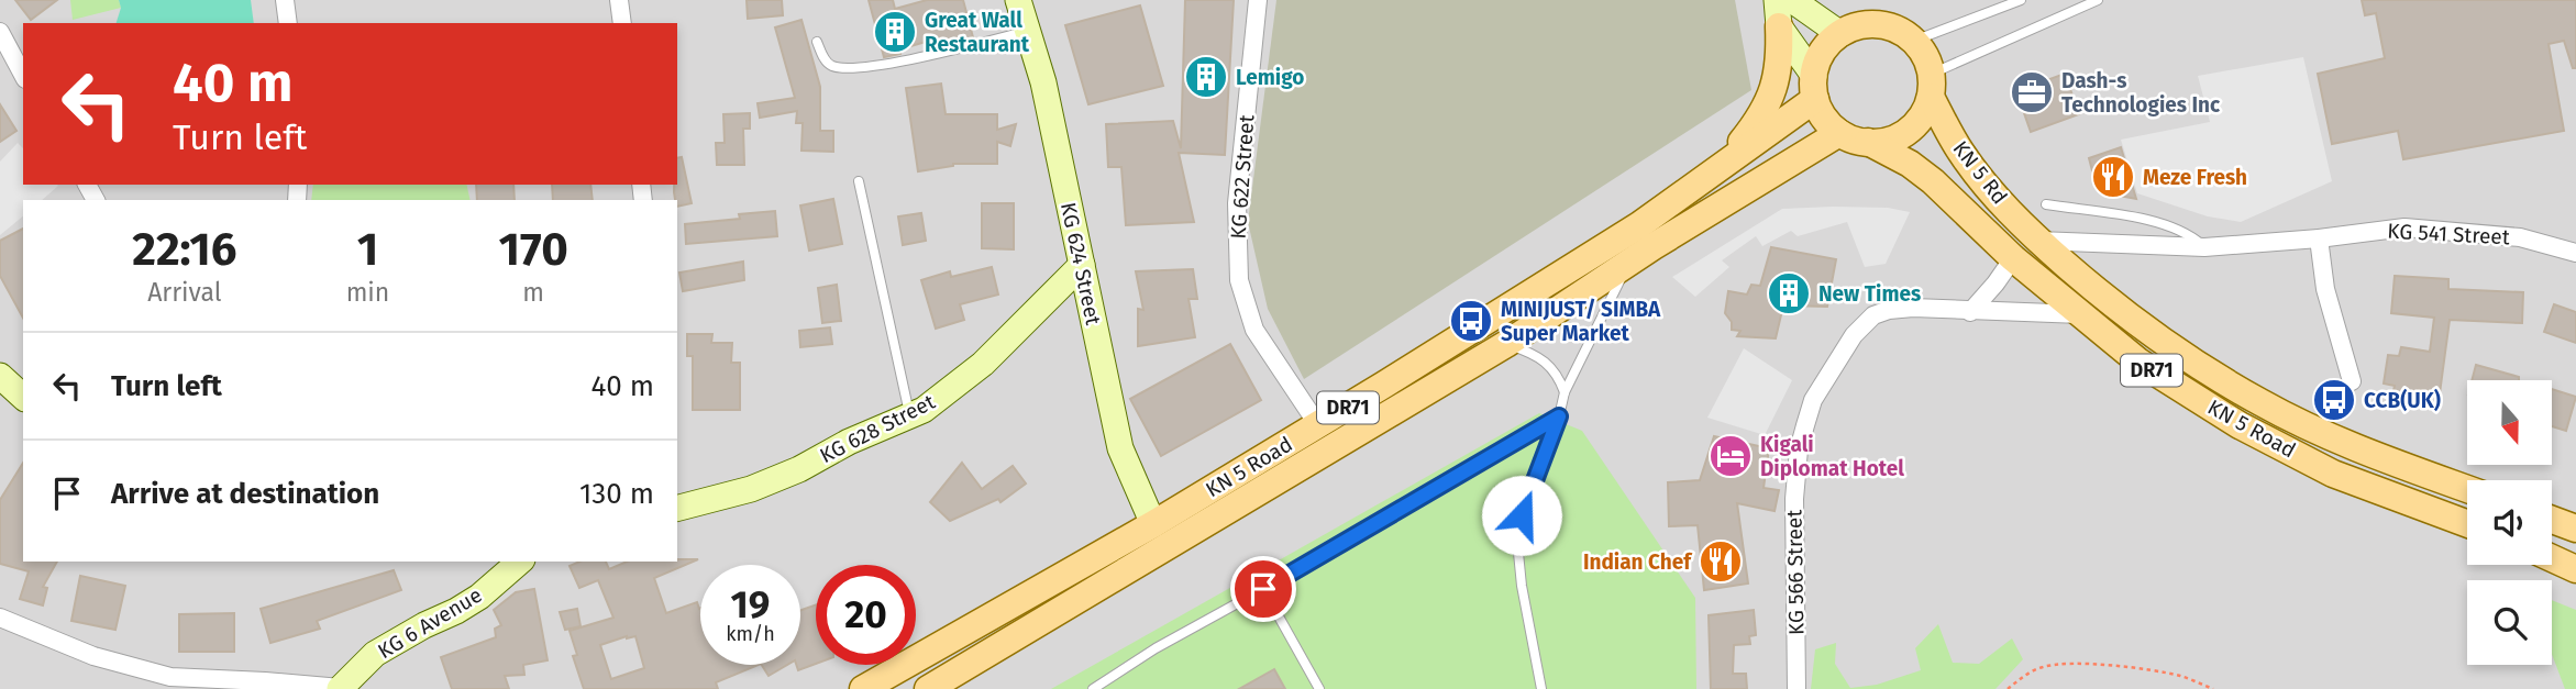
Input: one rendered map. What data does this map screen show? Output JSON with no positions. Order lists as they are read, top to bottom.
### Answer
{
  "streets": {
    "main road": [
      "KN 5 Rd",
      "KG 624 Street",
      "DR71",
      "KG 628 Street",
      "KN 5 Road",
      "KG 6 Avenue"
    ],
    "street": ["KG 622 Street", "KG 541 Street", "KG 566 Street"]
  },
  "crossings": [
    ["KN 5 Rd", "KG 541 Street"],
    ["KN 5 Rd", "DR71"],
    ["KN 5 Rd", "KN 5 Road"],
    ["KG 622 Street", "KN 5 Road"],
    ["KG 541 Street", "KN 5 Road"],
    ["KG 624 Street", "KG 628 Street"],
    ["KG 624 Street", "KN 5 Road"],
    ["DR71", "KN 5 Road"],
    ["KN 5 Road", "KG 566 Street"]
  ],
  "places": {
    "building": ["Great Wall Restaurant", "Lemigo", "New Times"],
    "office": ["Dash-s Technologies Inc"],
    "restaurant": ["Meze Fresh", "Indian Chef"],
    "bus stop": ["MINIJUST/ SIMBA Super Market", "CCB(UK)"],
    "hotel": ["Kigali Diplomat Hotel"]
  },
  "north": "bottom",
  "page": {
    "turn": ["40 m", "Turn left"],
    "eta": [
      "22:16",
      "Arrival",
      "1",
      "min",
      "170",
      "m"
    ],
    "list": [
      {
        "name": "Turn left",
        "value": "40 m"
      },
      {
        "name": "Arrive at destination",
        "value": "130 m"
      }
    ],
    "speed": "19 km/h",
    "limit": "20"
  }
}
